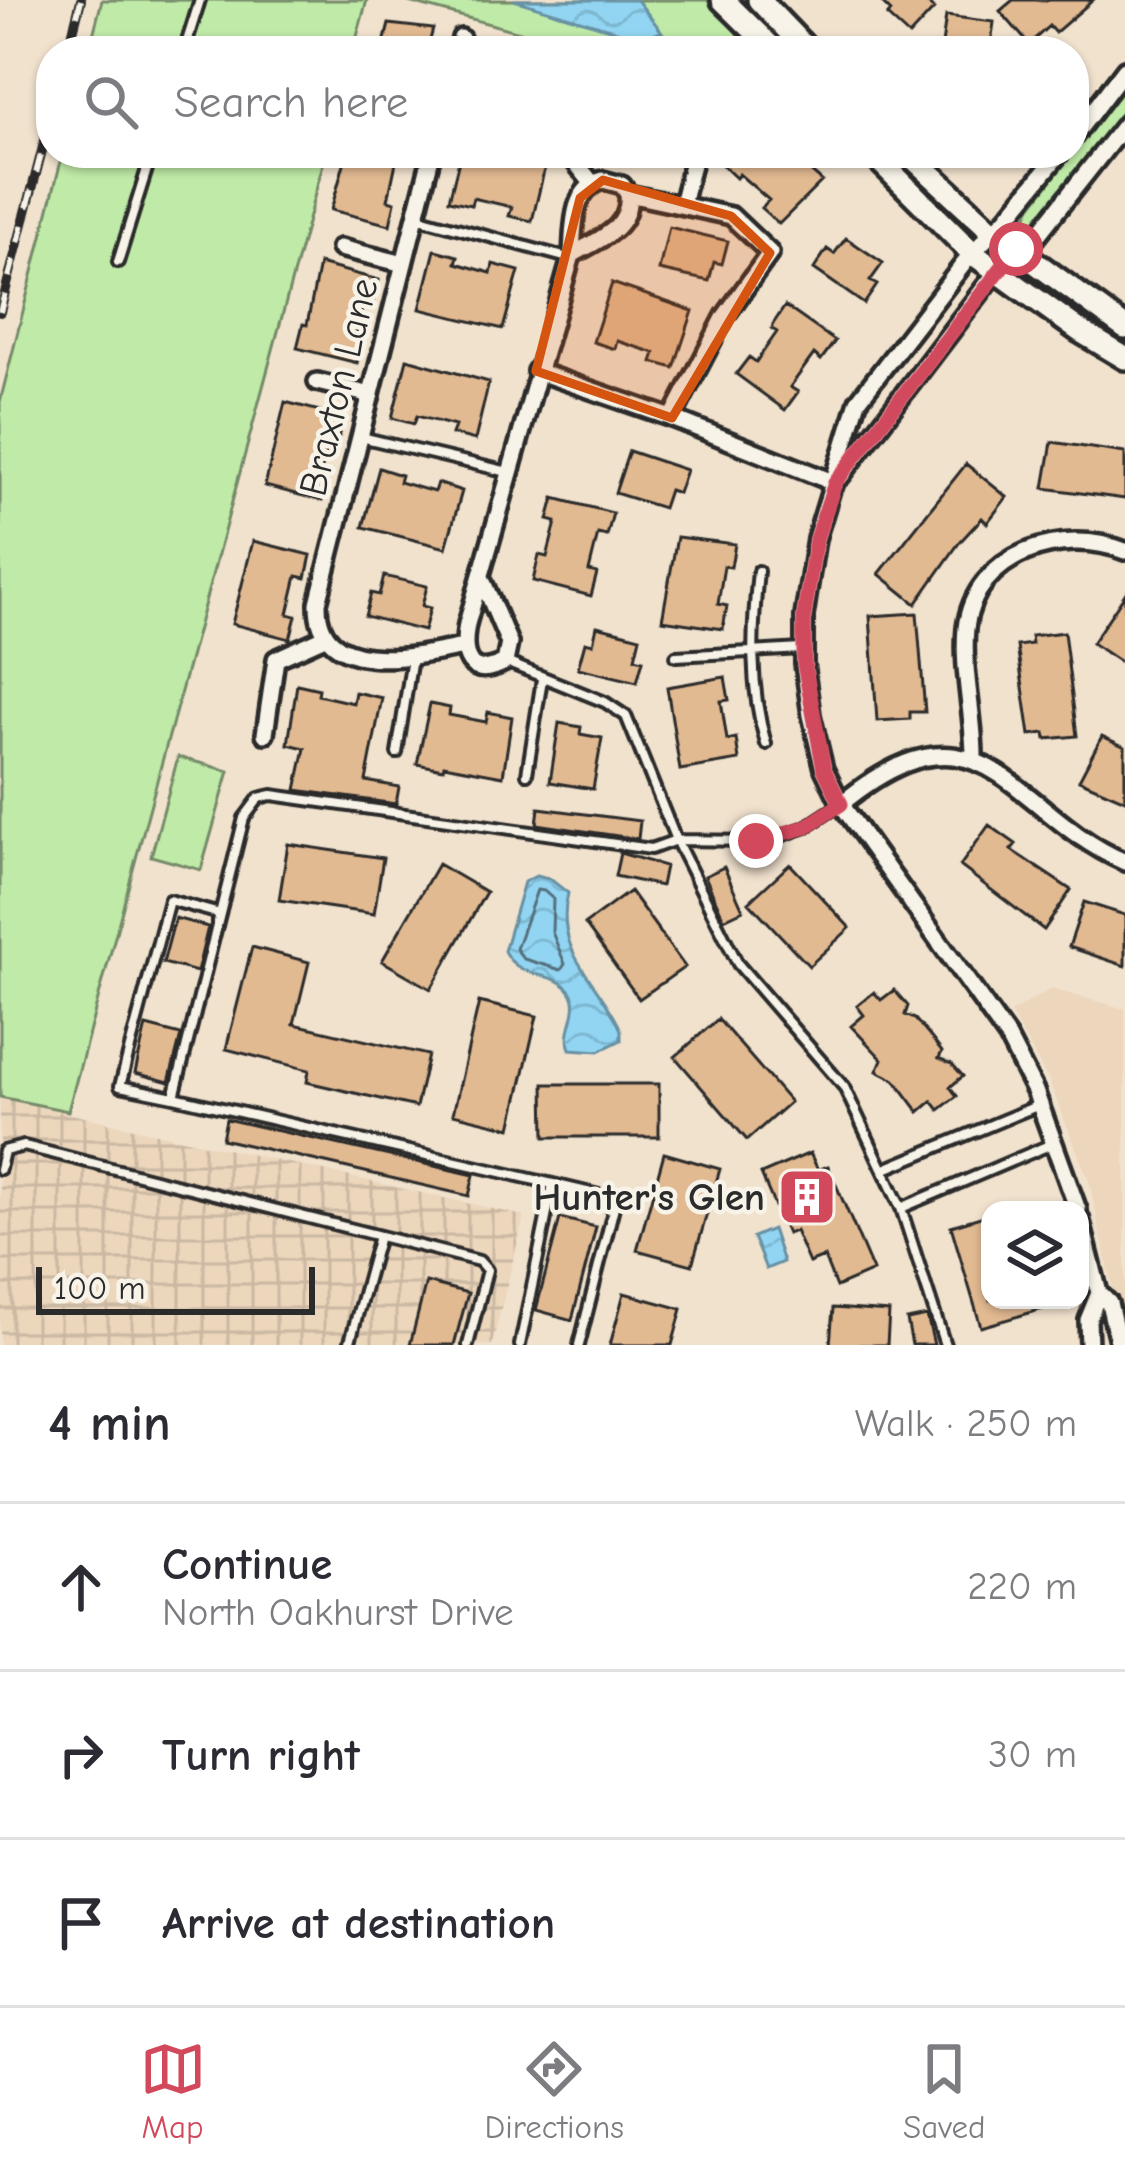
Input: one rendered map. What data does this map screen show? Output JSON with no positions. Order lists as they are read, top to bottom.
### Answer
{
  "streets": {
    "street": ["Braxton Lane"]
  },
  "places": {
    "building": ["Hunter's Glen"]
  },
  "scale_bar": "100 m",
  "page": {
    "search": "Search here",
    "scale": "100 m",
    "heading": ["4 min", "Walk · 250 m"],
    "list": [
      ["Continue", "North Oakhurst Drive", "220 m"],
      ["Turn right", "30 m"],
      "Arrive at destination"
    ],
    "nav": ["Map", "Directions", "Saved"]
  }
}
